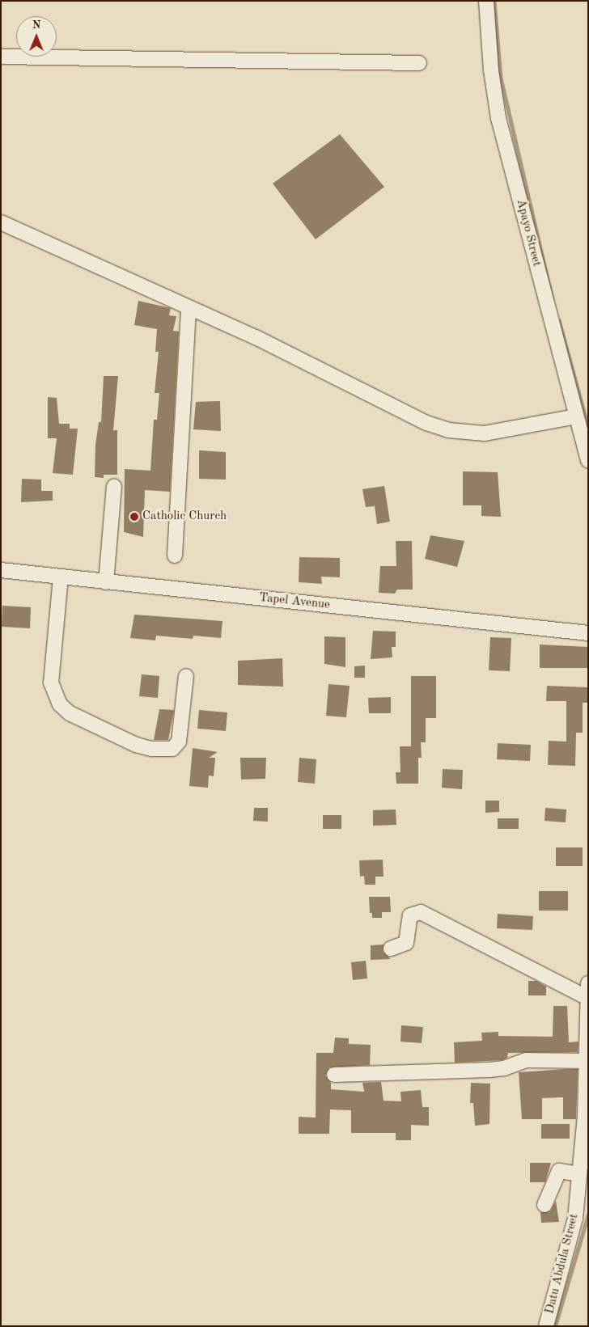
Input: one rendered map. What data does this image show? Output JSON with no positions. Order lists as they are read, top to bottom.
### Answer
{
  "streets": {
    "street": ["Apayo Street", "Tapel Avenue", "Datu Abdula Street"]
  },
  "places": ["Catholic Church"],
  "north": "top"
}
